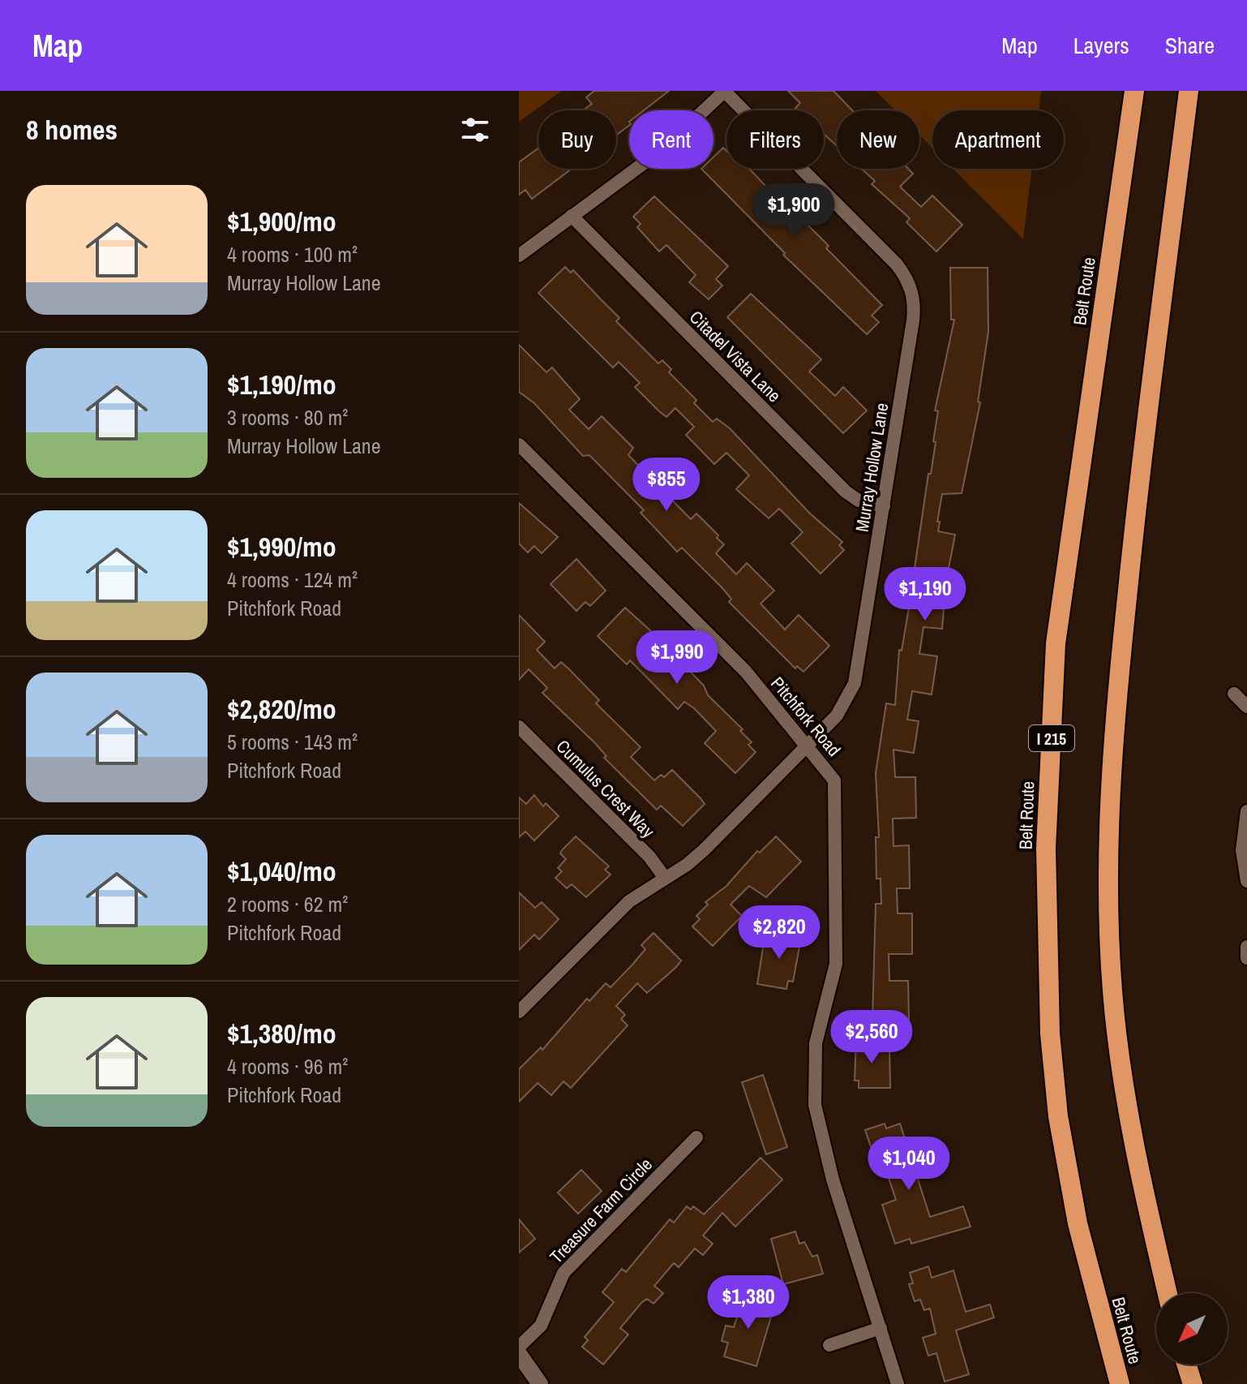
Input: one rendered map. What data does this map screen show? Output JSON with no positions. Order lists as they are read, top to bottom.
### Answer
{
  "streets": {
    "highway": ["Belt Route", "I 215"],
    "street": [
      "Citadel Vista Lane",
      "Murray Hollow Lane",
      "Pitchfork Road",
      "Cumulus Crest Way",
      "Treasure Farm Circle"
    ]
  },
  "crossings": [
    ["Citadel Vista Lane", "Murray Hollow Lane"],
    ["Murray Hollow Lane", "Pitchfork Road"],
    ["Murray Hollow Lane", "Cumulus Crest Way"]
  ],
  "north": "bottom left",
  "page": {
    "header": "Map",
    "nav": ["Map", "Layers", "Share"],
    "heading": "8 homes",
    "chip": [
      "Buy",
      "Rent",
      "Filters",
      "New",
      "Apartment"
    ],
    "list": [
      {
        "name": "$1,900/mo",
        "note": "4 rooms · 100 m² · Murray Hollow Lane"
      },
      {
        "name": "$1,190/mo",
        "note": "3 rooms · 80 m² · Murray Hollow Lane"
      },
      {
        "name": "$1,990/mo",
        "note": "4 rooms · 124 m² · Pitchfork Road"
      },
      {
        "name": "$2,820/mo",
        "note": "5 rooms · 143 m² · Pitchfork Road"
      },
      {
        "name": "$1,040/mo",
        "note": "2 rooms · 62 m² · Pitchfork Road"
      },
      {
        "name": "$1,380/mo",
        "note": "4 rooms · 96 m² · Pitchfork Road"
      }
    ],
    "price": [
      "$1,900",
      "$855",
      "$1,190",
      "$1,990",
      "$2,820",
      "$2,560",
      "$1,040",
      "$1,380"
    ]
  }
}
